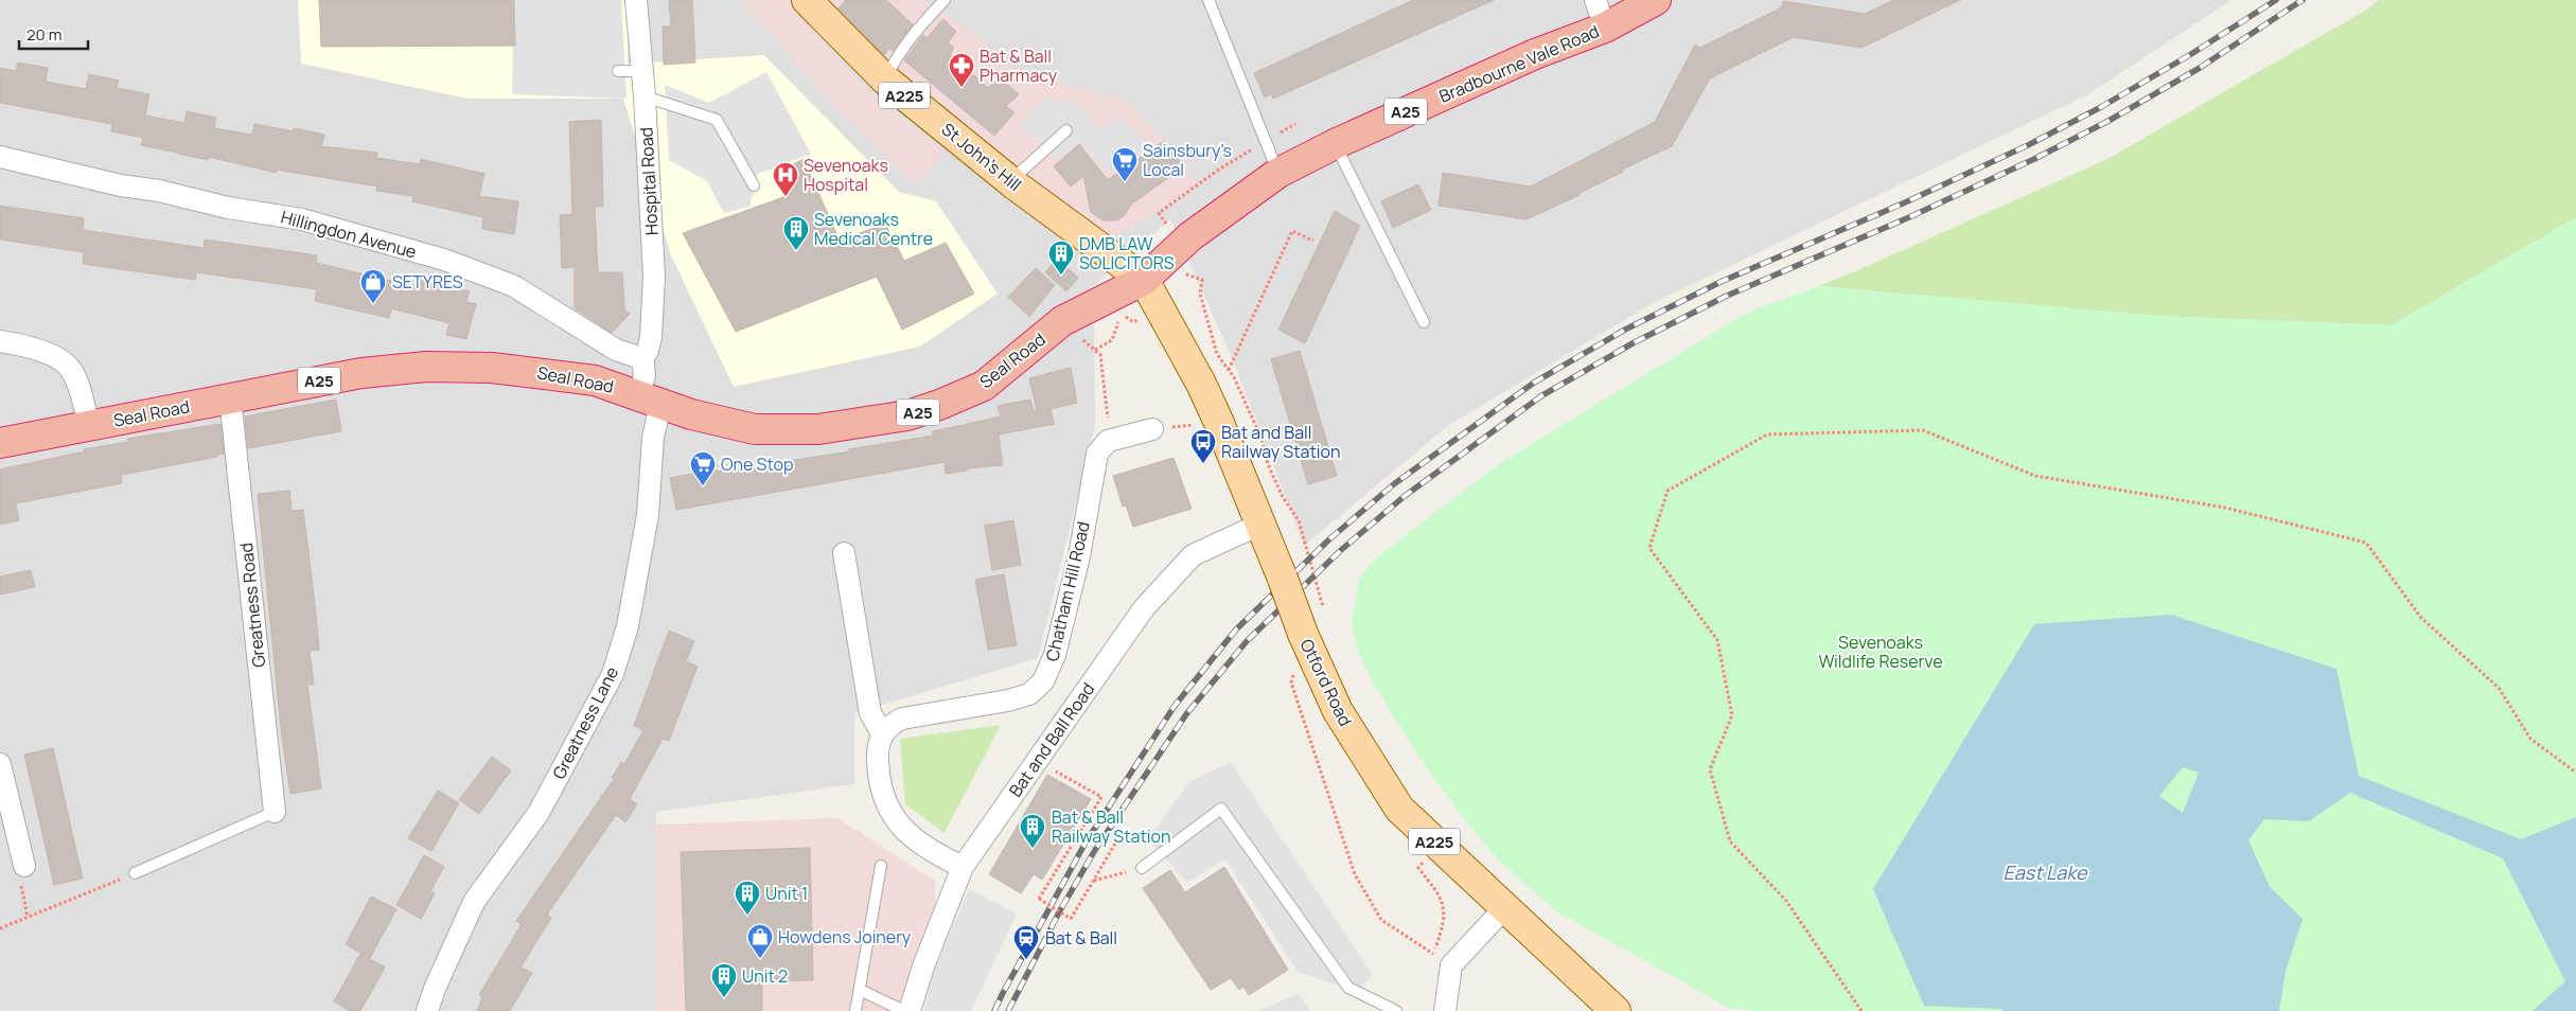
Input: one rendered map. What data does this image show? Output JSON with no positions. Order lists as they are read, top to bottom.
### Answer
{
  "streets": {
    "highway": ["Bradbourne Vale Road", "A25", "Seal Road"],
    "main road": ["A225", "St John's Hill", "Otford Road"],
    "street": [
      "Hospital Road",
      "Hillingdon Avenue",
      "Chatham Hill Road",
      "Greatness Road",
      "Greatness Lane",
      "Bat and Ball Road"
    ]
  },
  "crossings": [
    ["Bradbourne Vale Road", "St John's Hill"],
    ["Bradbourne Vale Road", "Seal Road"],
    ["Bradbourne Vale Road", "Otford Road"],
    ["St John's Hill", "Seal Road"],
    ["St John's Hill", "Otford Road"],
    ["Hospital Road", "Hillingdon Avenue"],
    ["Seal Road", "Greatness Road"],
    ["Seal Road", "Otford Road"],
    ["Seal Road", "Greatness Lane"],
    ["Otford Road", "Bat and Ball Road"]
  ],
  "water": ["East Lake"],
  "parks": ["Sevenoaks Wildlife Reserve"],
  "places": {
    "pharmacy": ["Bat & Ball Pharmacy"],
    "supermarket": ["Sainsbury's Local", "One Stop"],
    "hospital": ["Sevenoaks Hospital"],
    "building": [
      "Sevenoaks Medical Centre",
      "DMB LAW SOLICITORS",
      "Bat & Ball Railway Station",
      "Unit 1",
      "Unit 2"
    ],
    "shop": ["SETYRES", "Howdens Joinery"],
    "bus stop": ["Bat and Ball Railway Station"],
    "station": ["Bat & Ball"]
  },
  "scale_bar": "20 m"
}
